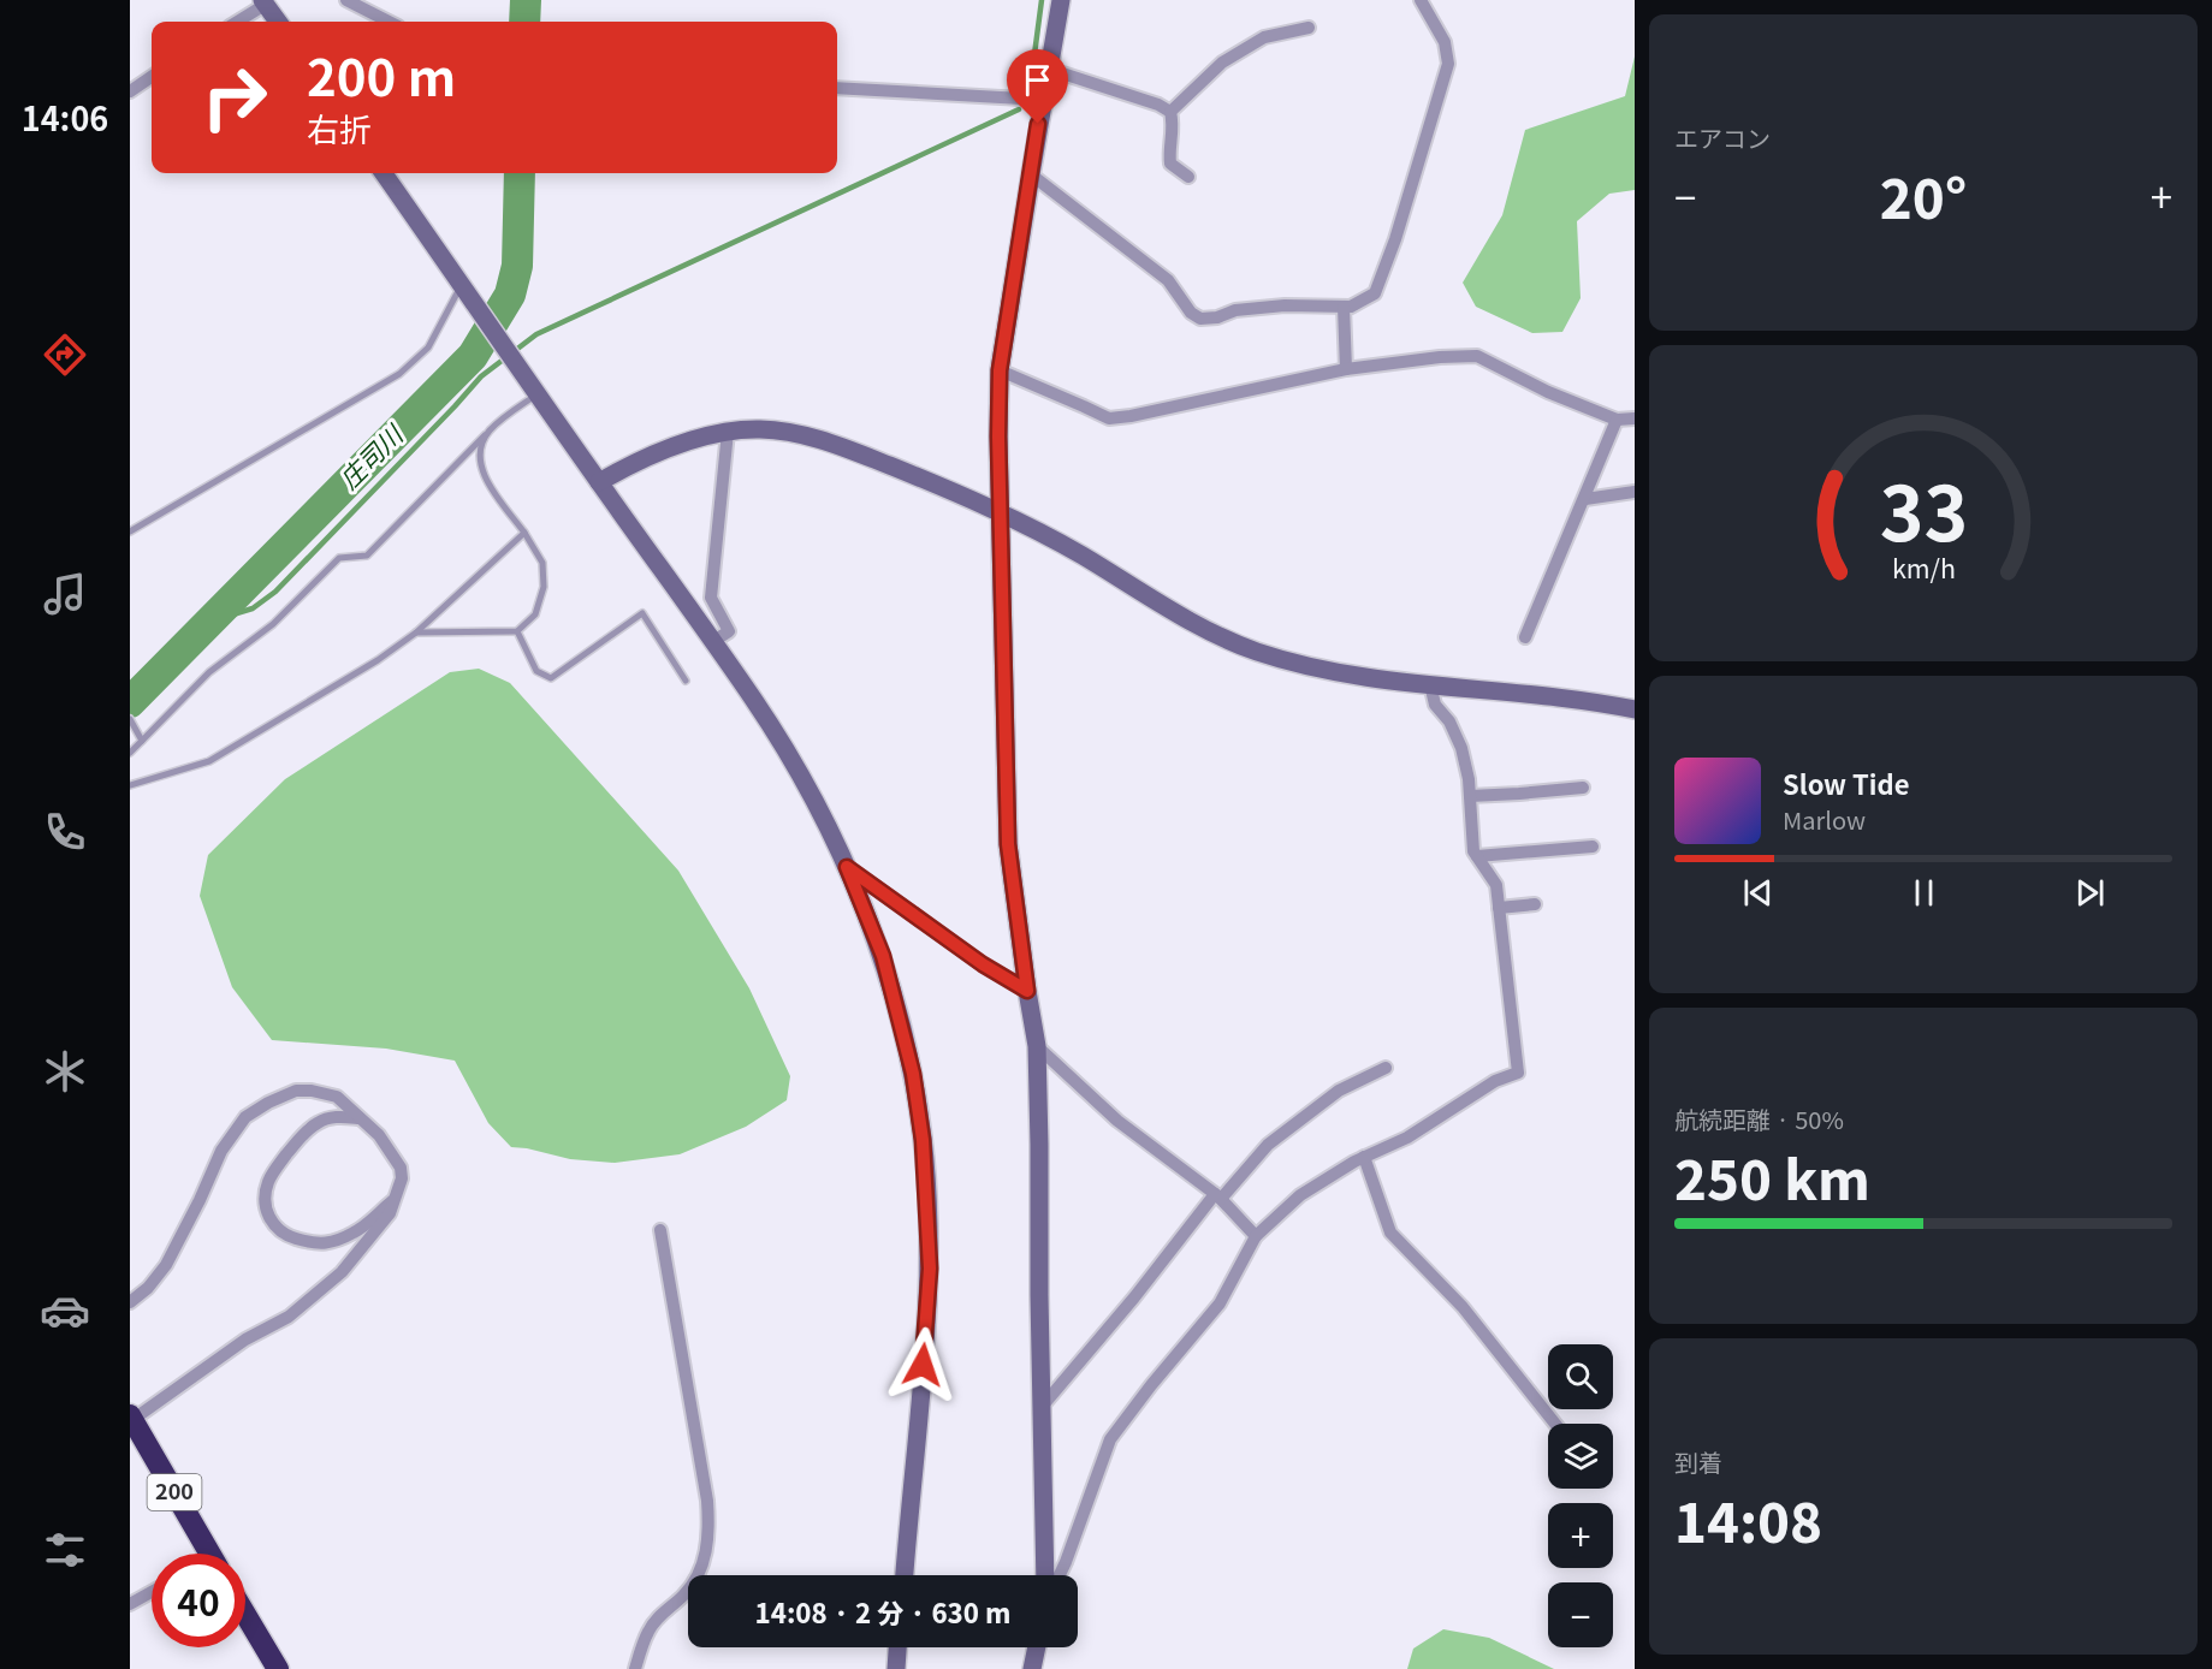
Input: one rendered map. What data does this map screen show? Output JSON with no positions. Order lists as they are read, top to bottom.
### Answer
{
  "streets": {
    "highway": ["200"]
  },
  "water": ["庄司川"],
  "page": {
    "tabs": "14:06",
    "tile": [
      "エアコン",
      ["航続距離 · 50%", "250 km"],
      ["到着", "14:08"]
    ],
    "turn": ["200 m", "右折"],
    "heat": ["−", "20°", "+"],
    "song": ["Slow Tide", "Marlow"],
    "map_buttons": ["+", "−"],
    "limit": "40",
    "trip": "14:08 · 2 分 · 630 m",
    "gauge": ["33", "km/h"]
  }
}
